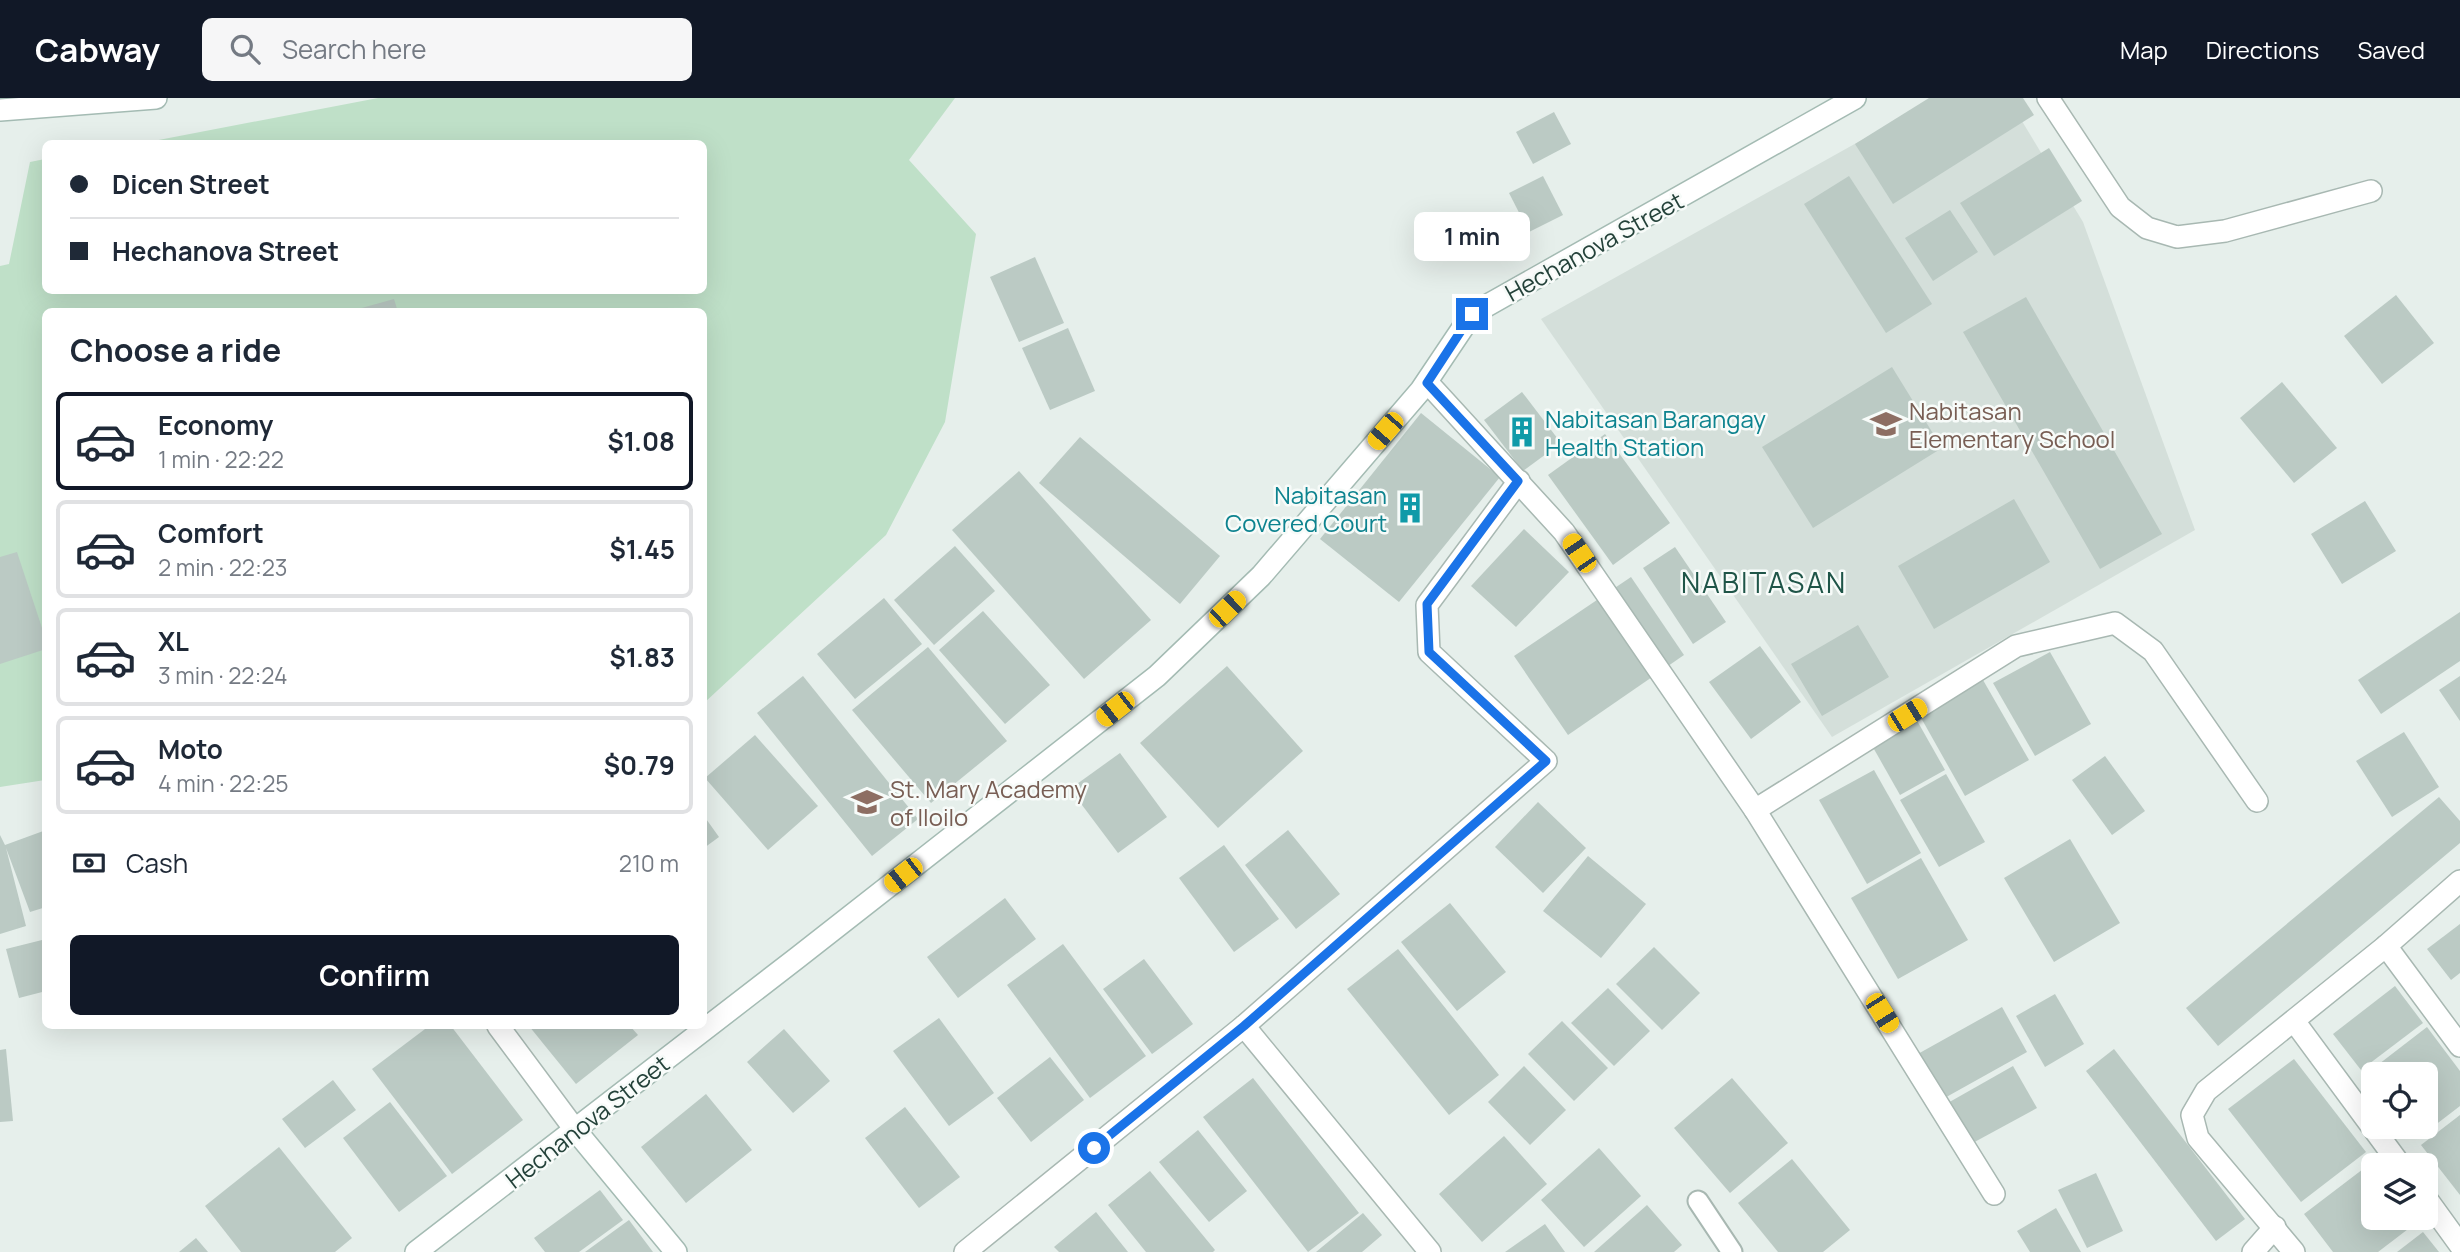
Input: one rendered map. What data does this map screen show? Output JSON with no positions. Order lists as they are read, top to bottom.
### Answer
{
  "streets": {
    "street": ["Hechanova Street"]
  },
  "districts": ["NABITASAN"],
  "places": {
    "school or university": ["Nabitasan Elementary School", "St. Mary Academy of Iloilo"],
    "building": ["Nabitasan Barangay Health Station", "Nabitasan Covered Court"]
  },
  "page": {
    "header": "Cabway",
    "search": "Search here",
    "nav": ["Map", "Directions", "Saved"],
    "banner": ["Dicen Street", "Hechanova Street"],
    "bubble": "1 min",
    "heading": "Choose a ride",
    "list": [
      {
        "name": "Economy",
        "note": "1 min · 22:22",
        "value": "$1.08"
      },
      {
        "name": "Comfort",
        "note": "2 min · 22:23",
        "value": "$1.45"
      },
      {
        "name": "XL",
        "note": "3 min · 22:24",
        "value": "$1.83"
      },
      {
        "name": "Moto",
        "note": "4 min · 22:25",
        "value": "$0.79"
      }
    ],
    "pay": ["Cash", "210 m"],
    "buttons": "Confirm"
  }
}
